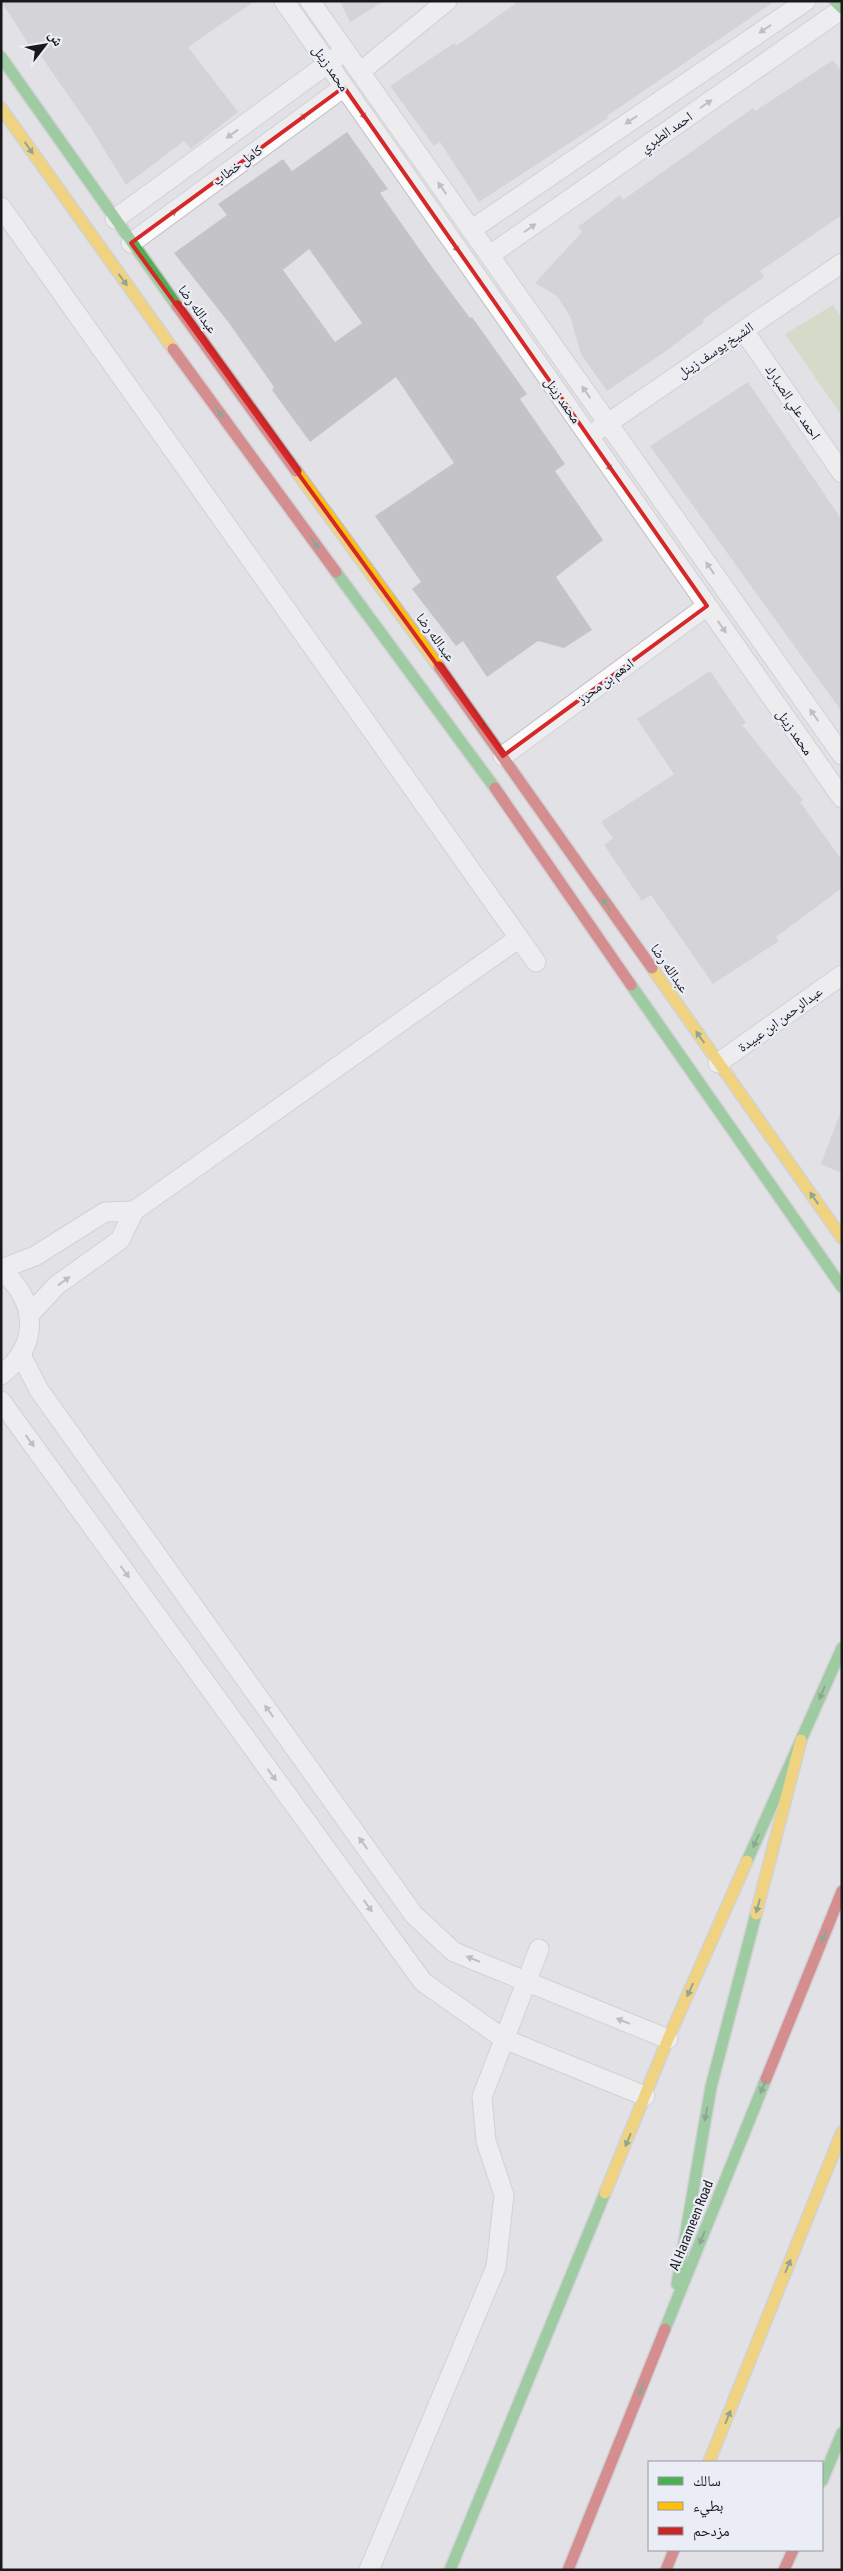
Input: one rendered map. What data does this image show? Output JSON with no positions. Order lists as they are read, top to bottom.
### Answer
{
  "streets": {
    "main road": ["عبدالله رضا", "Al Harameen Road"],
    "street": [
      "محمد زينل",
      "احمد الطبري",
      "كامل خطاب",
      "الشيخ يوسف زينل",
      "احمد علي الصبارك",
      "ادهم بن محرز",
      "عبدالرحمن ابن عبيدة"
    ]
  },
  "crossings": [
    ["محمد زينل", "احمد الطبري"],
    ["محمد زينل", "كامل خطاب"],
    ["محمد زينل", "الشيخ يوسف زينل"],
    ["محمد زينل", "ادهم بن محرز"],
    ["كامل خطاب", "عبدالله رضا"],
    ["عبدالله رضا", "ادهم بن محرز"],
    ["عبدالله رضا", "عبدالرحمن ابن عبيدة"],
    ["الشيخ يوسف زينل", "احمد علي الصبارك"]
  ],
  "legend": ["سالك", "بطيء", "مزدحم"],
  "north": "top right"
}
